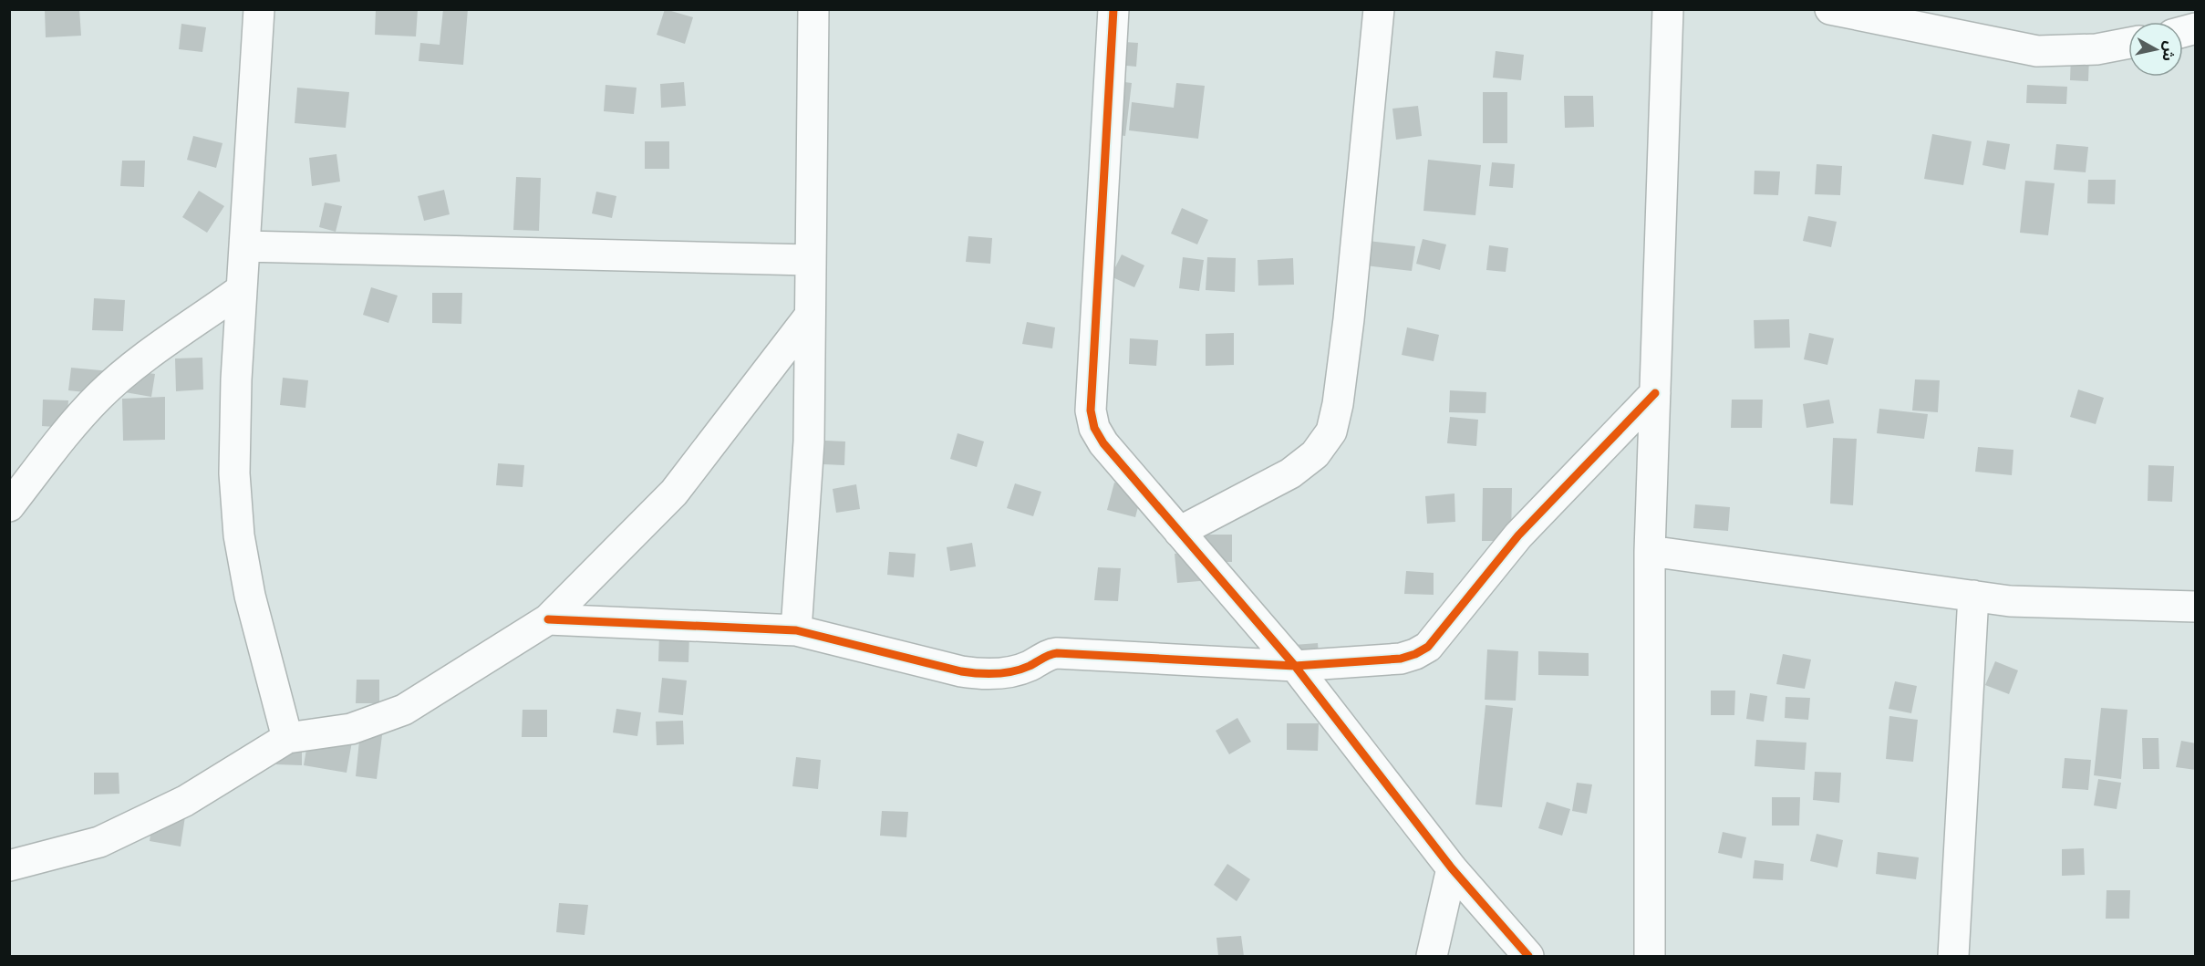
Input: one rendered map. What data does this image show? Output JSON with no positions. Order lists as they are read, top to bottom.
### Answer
{
  "north": "right"
}
